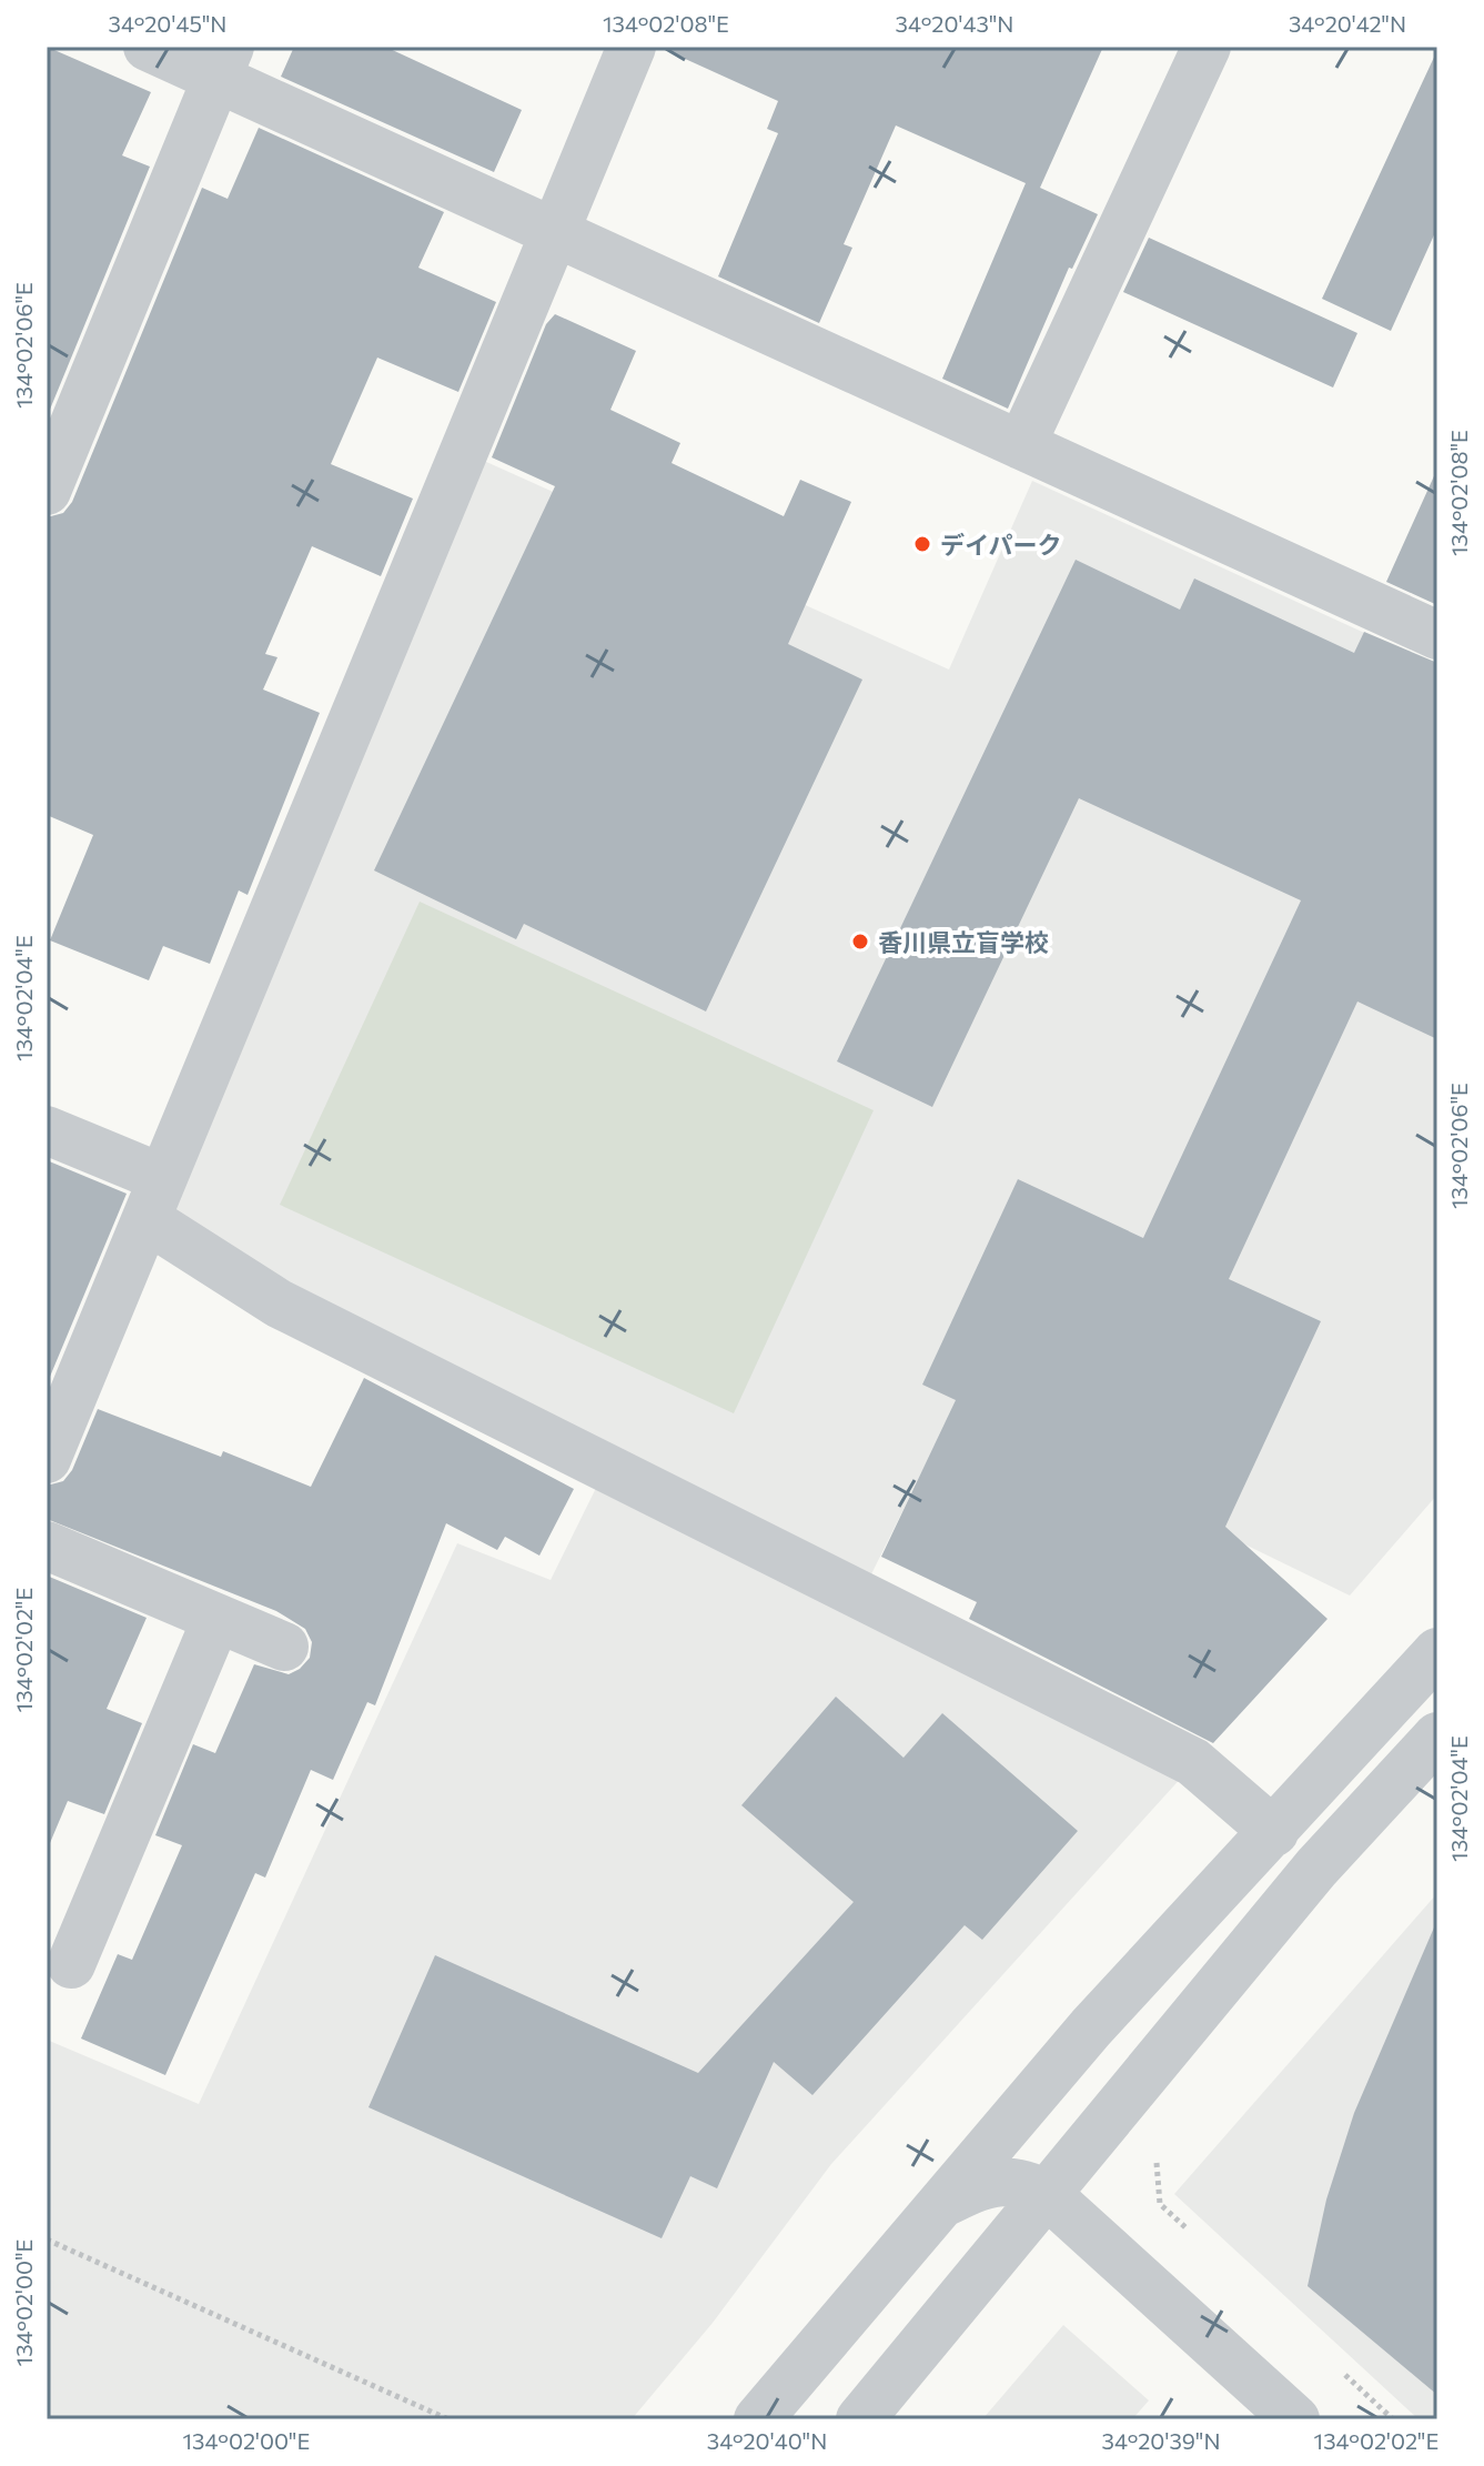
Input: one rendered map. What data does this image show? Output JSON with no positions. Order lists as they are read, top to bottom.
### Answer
{
  "places": ["デイパーク", "香川県立盲学校"],
  "coordinates": [
    "34°20'45\"N",
    "134°02'08\"E",
    "34°20'43\"N",
    "34°20'42\"N",
    "134°02'06\"E",
    "134°02'04\"E",
    "134°02'02\"E",
    "134°02'00\"E",
    "34°20'40\"N",
    "34°20'39\"N"
  ]
}
